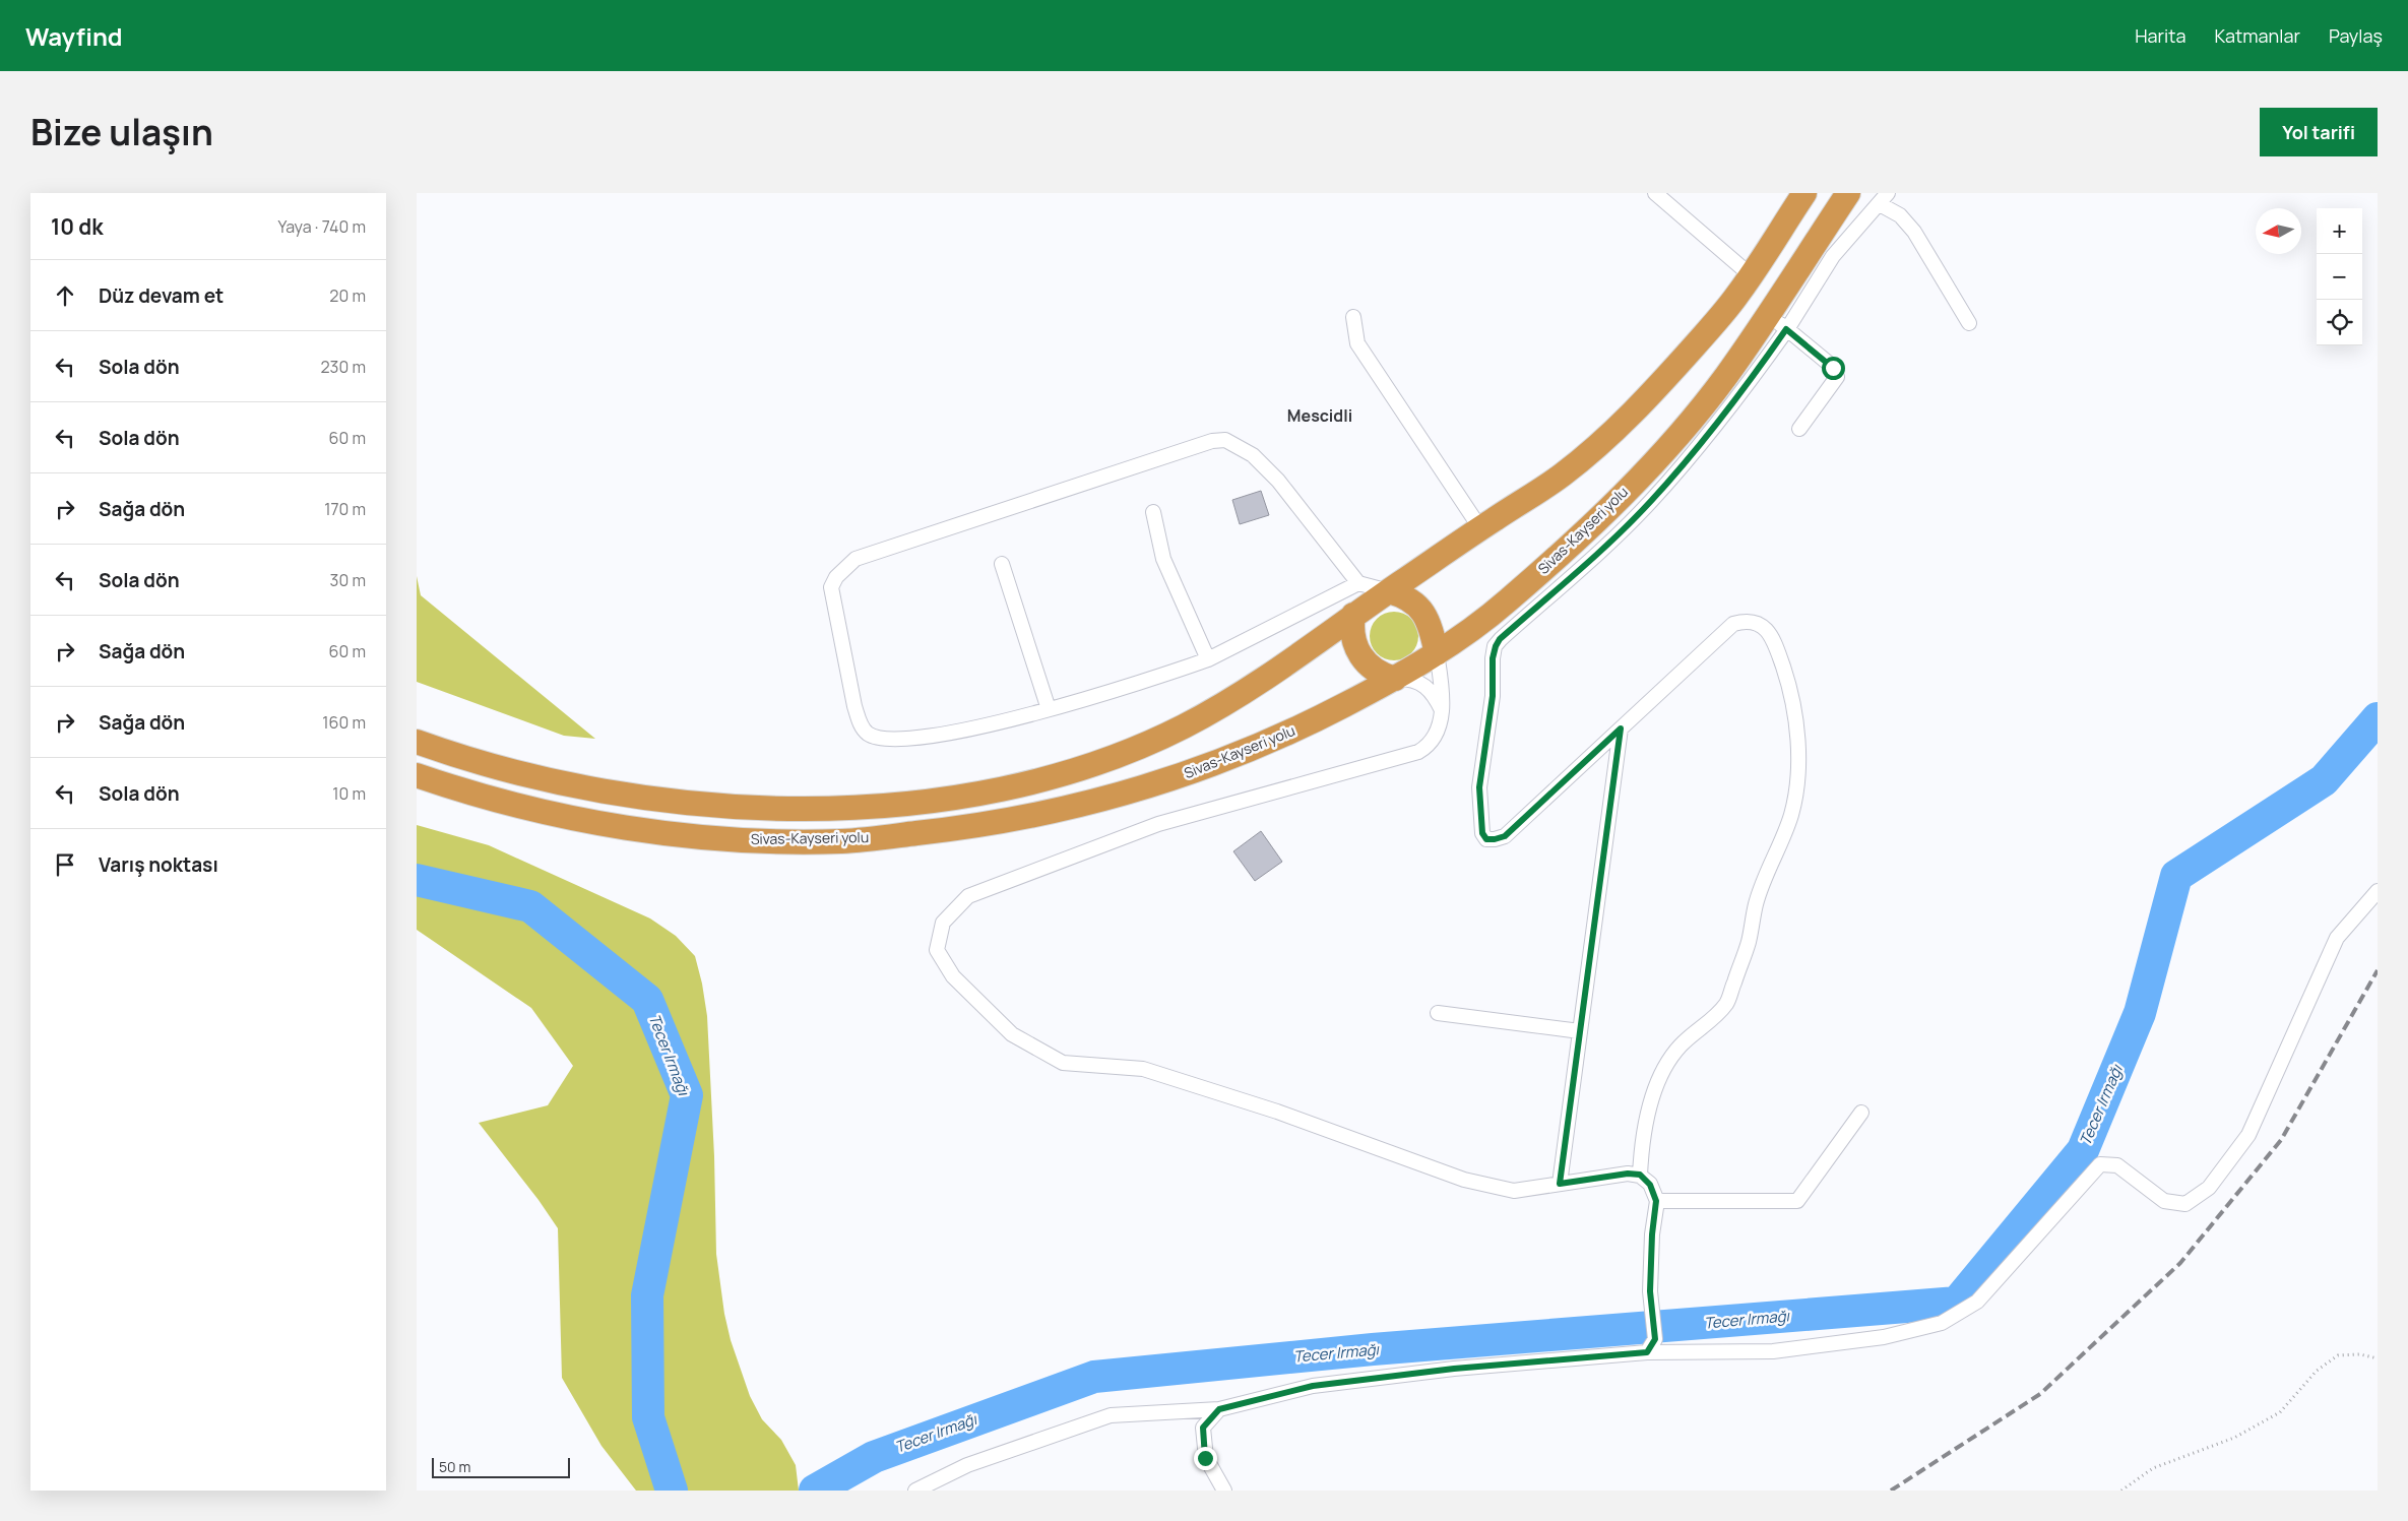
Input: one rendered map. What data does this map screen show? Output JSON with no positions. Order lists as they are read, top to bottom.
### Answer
{
  "streets": {
    "highway": ["Sivas-Kayseri yolu"]
  },
  "districts": ["Mescidli"],
  "water": ["Tecer Irmağı"],
  "scale_bar": "50 m",
  "north": "left",
  "page": {
    "header": "Wayfind",
    "nav": ["Harita", "Katmanlar", "Paylaş"],
    "title": "Bize ulaşın",
    "buttons": "Yol tarifi",
    "heading": ["10 dk", "Yaya · 740 m"],
    "map_buttons": ["+", "−"],
    "list": [
      ["Düz devam et", "20 m"],
      ["Sola dön", "230 m"],
      ["Sola dön", "60 m"],
      ["Sağa dön", "170 m"],
      ["Sola dön", "30 m"],
      ["Sağa dön", "60 m"],
      ["Sağa dön", "160 m"],
      ["Sola dön", "10 m"],
      "Varış noktası"
    ],
    "scale": "50 m"
  }
}
